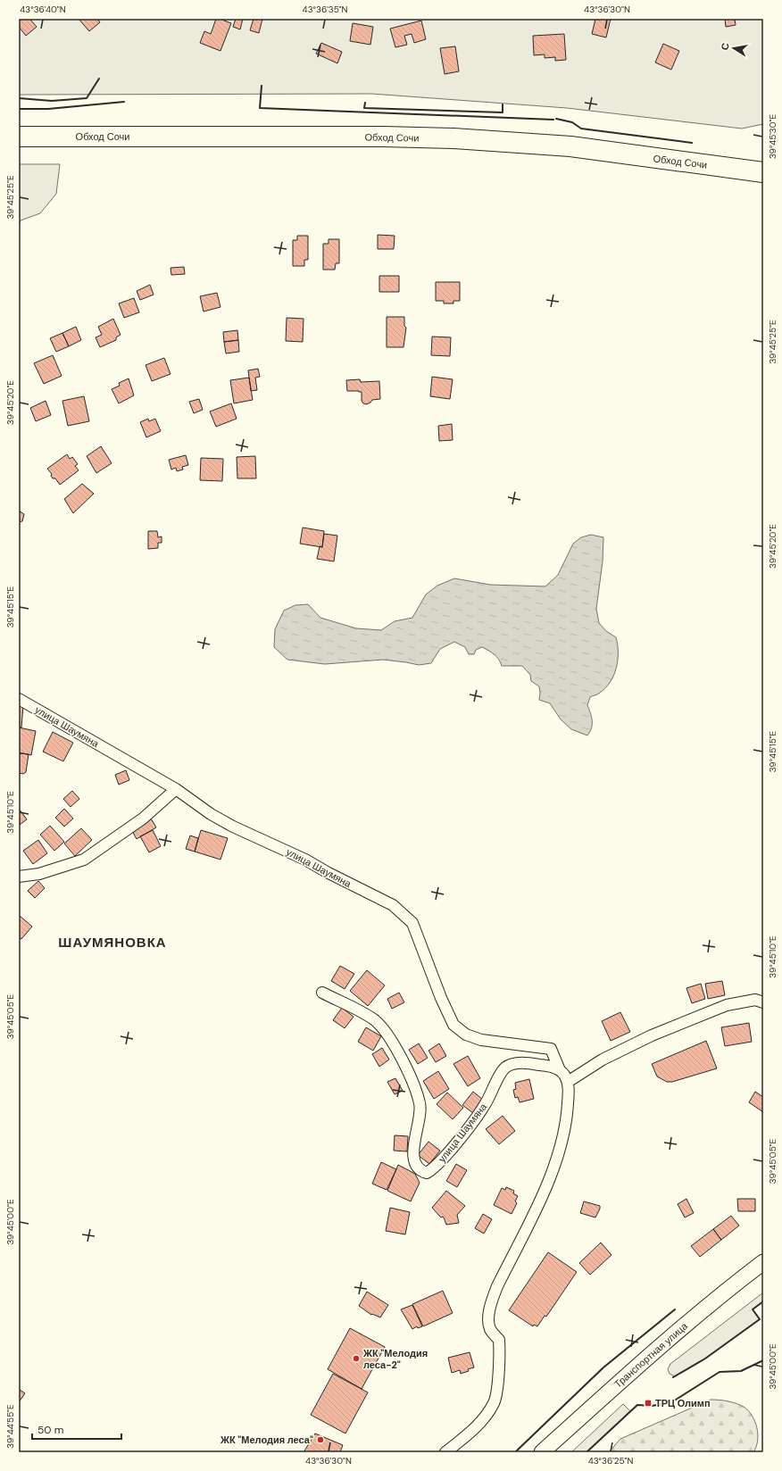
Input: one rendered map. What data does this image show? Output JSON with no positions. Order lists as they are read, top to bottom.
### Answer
{
  "streets": {
    "highway": ["Обход Сочи"],
    "main road": ["Транспортная улица"],
    "street": ["улица Шаумяна"]
  },
  "districts": ["ШАУМЯНОВКА"],
  "places": {
    "other": ["ЖК \"Мелодия леса-2\"", "ЖК \"Мелодия леса\""],
    "transit": ["ТРЦ Олимп"]
  },
  "scale_bar": "50 m",
  "north": "left",
  "coordinates": [
    "43°36'40\"N",
    "43°36'35\"N",
    "43°36'30\"N",
    "39°45'30\"E",
    "39°45'25\"E",
    "39°45'20\"E",
    "39°45'15\"E",
    "39°45'10\"E",
    "39°45'05\"E",
    "39°45'00\"E",
    "39°44'55\"E",
    "43°36'25\"N"
  ]
}
